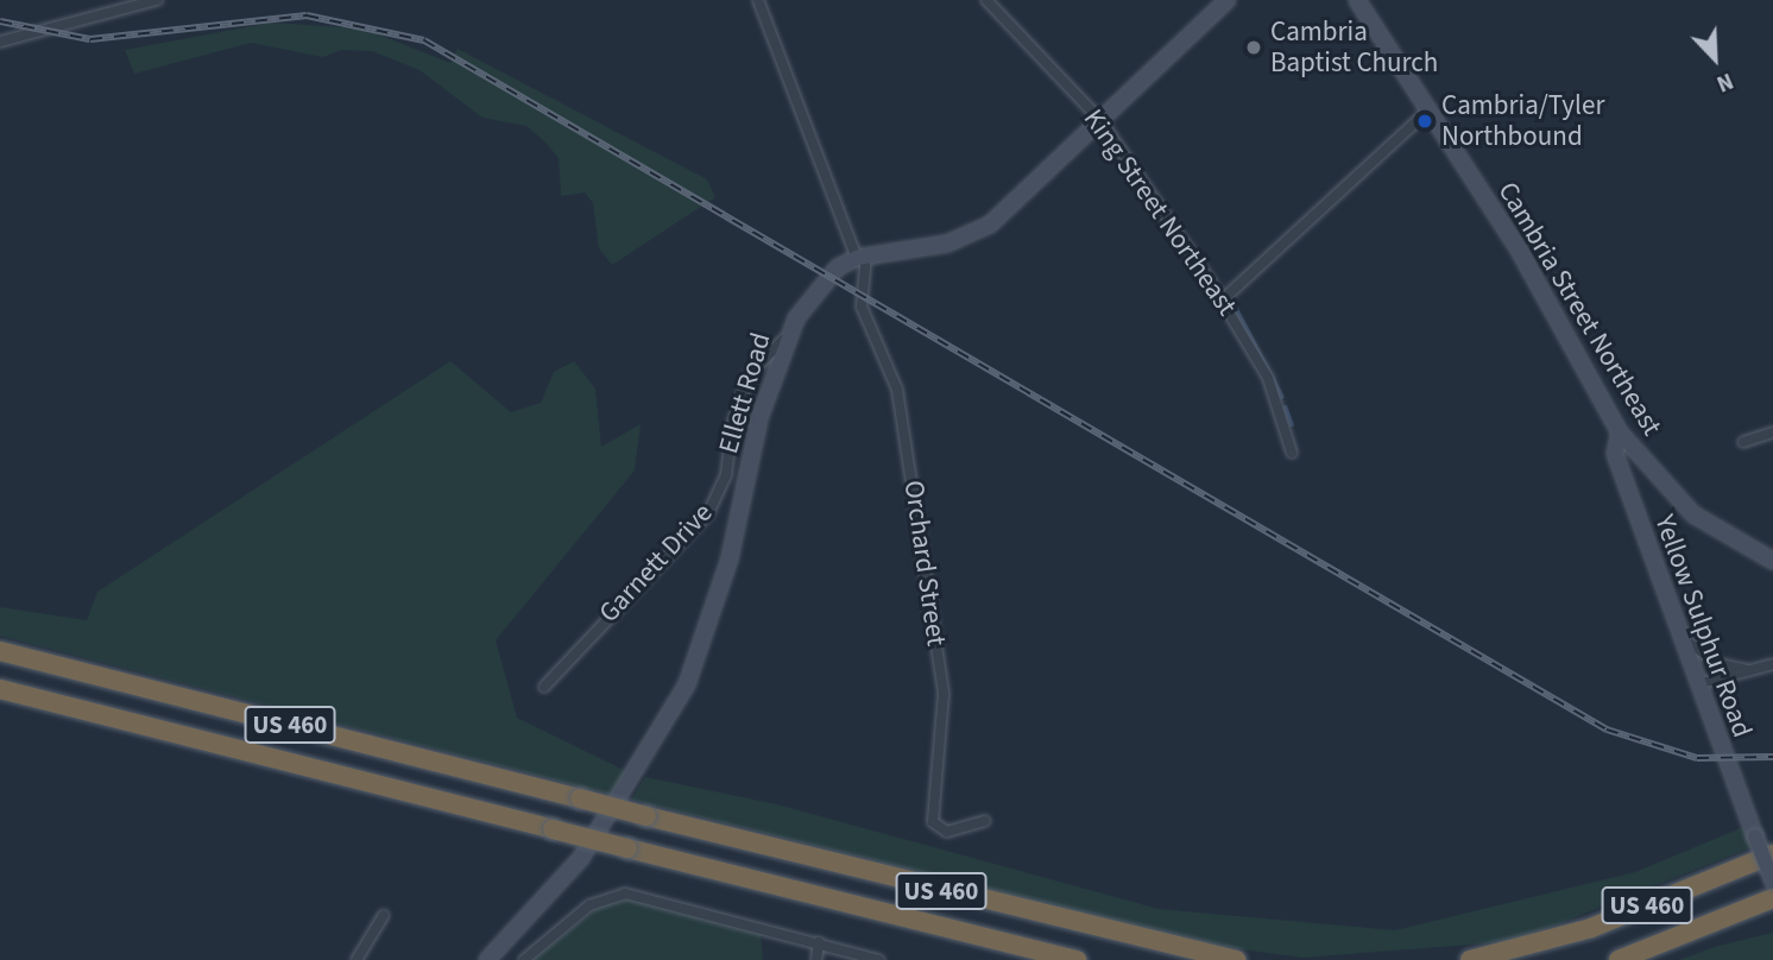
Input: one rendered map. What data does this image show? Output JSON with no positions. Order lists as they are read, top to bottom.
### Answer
{
  "streets": {
    "highway": ["US 460"],
    "street": [
      "King Street Northeast",
      "Cambria Street Northeast",
      "Ellett Road",
      "Garnett Drive",
      "Orchard Street",
      "Yellow Sulphur Road"
    ]
  },
  "crossings": [
    ["King Street Northeast", "Ellett Road"],
    ["Cambria Street Northeast", "Yellow Sulphur Road"],
    ["Ellett Road", "Garnett Drive"],
    ["Ellett Road", "Orchard Street"]
  ],
  "places": ["Cambria Baptist Church", "Cambria/Tyler Northbound"],
  "north": "bottom right"
}
